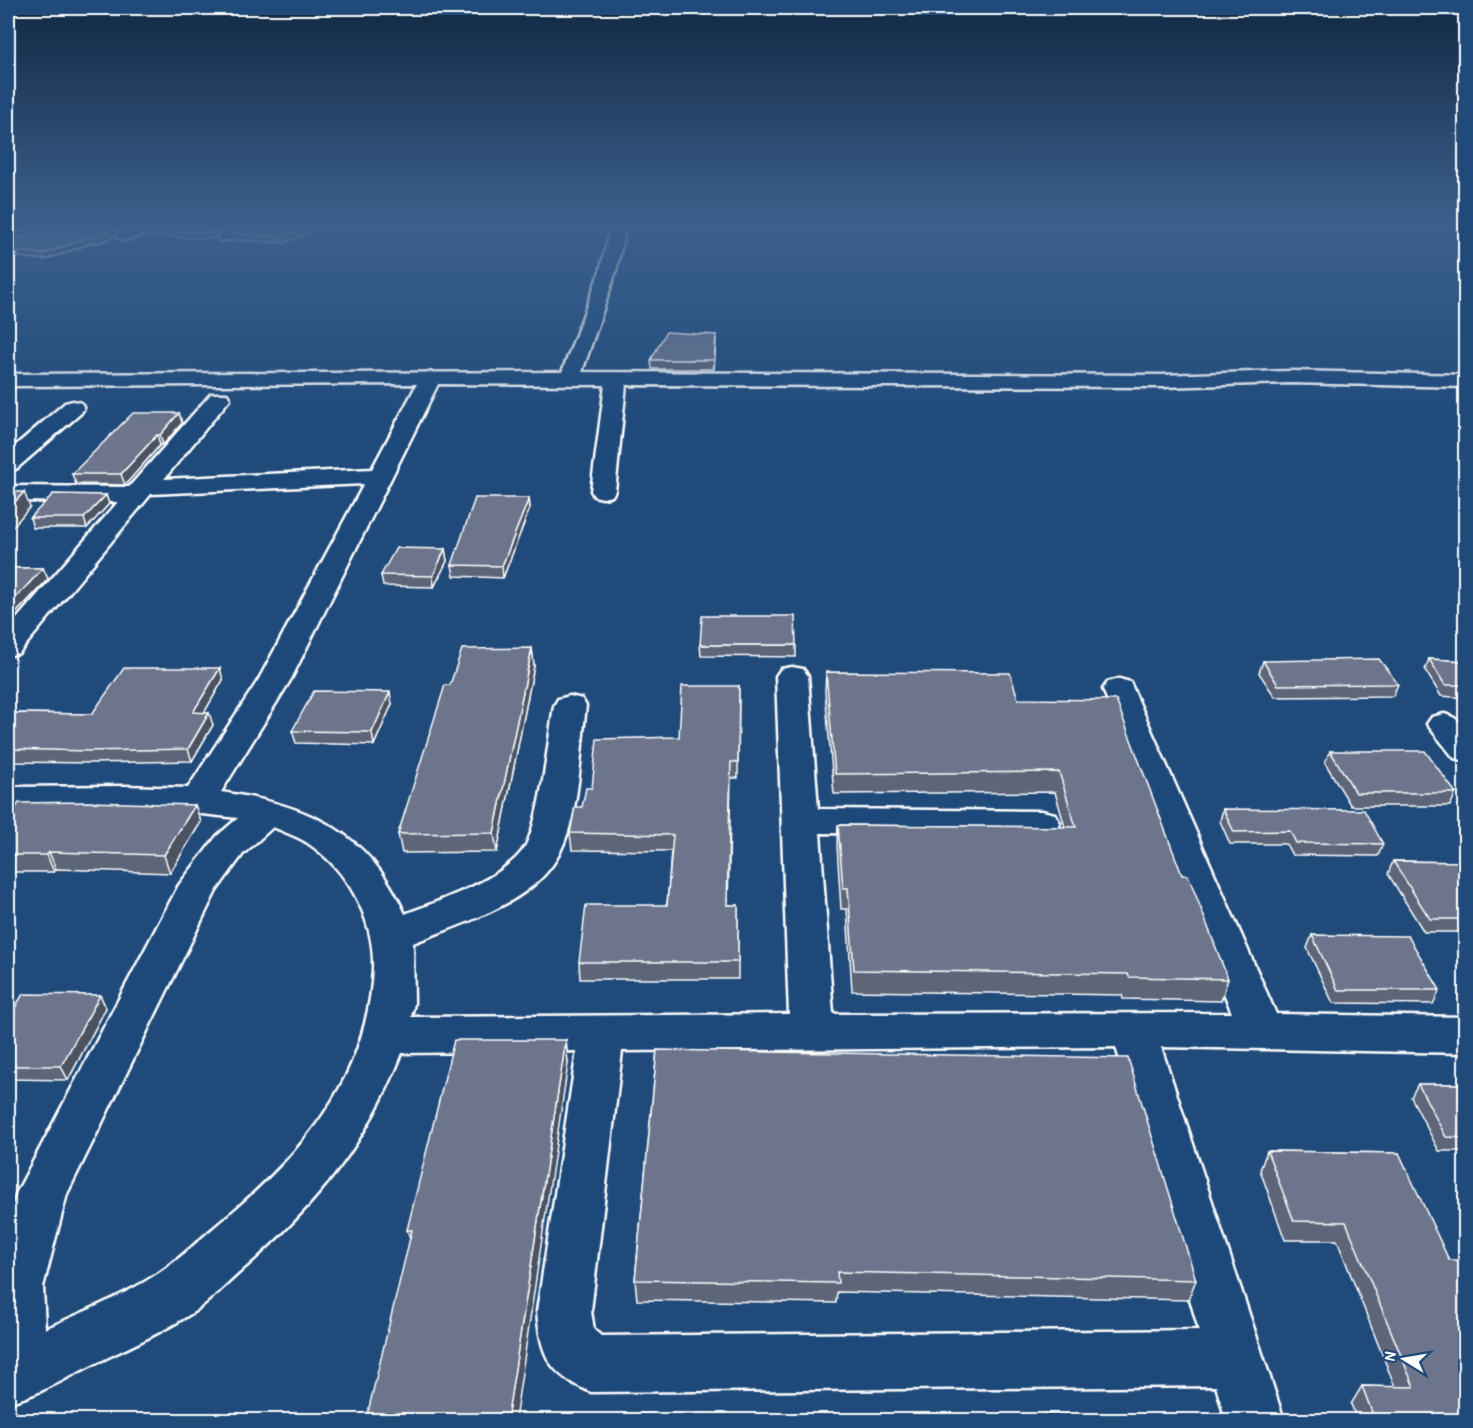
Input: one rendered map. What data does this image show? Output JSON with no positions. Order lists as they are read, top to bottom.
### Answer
{
  "north": "left"
}
